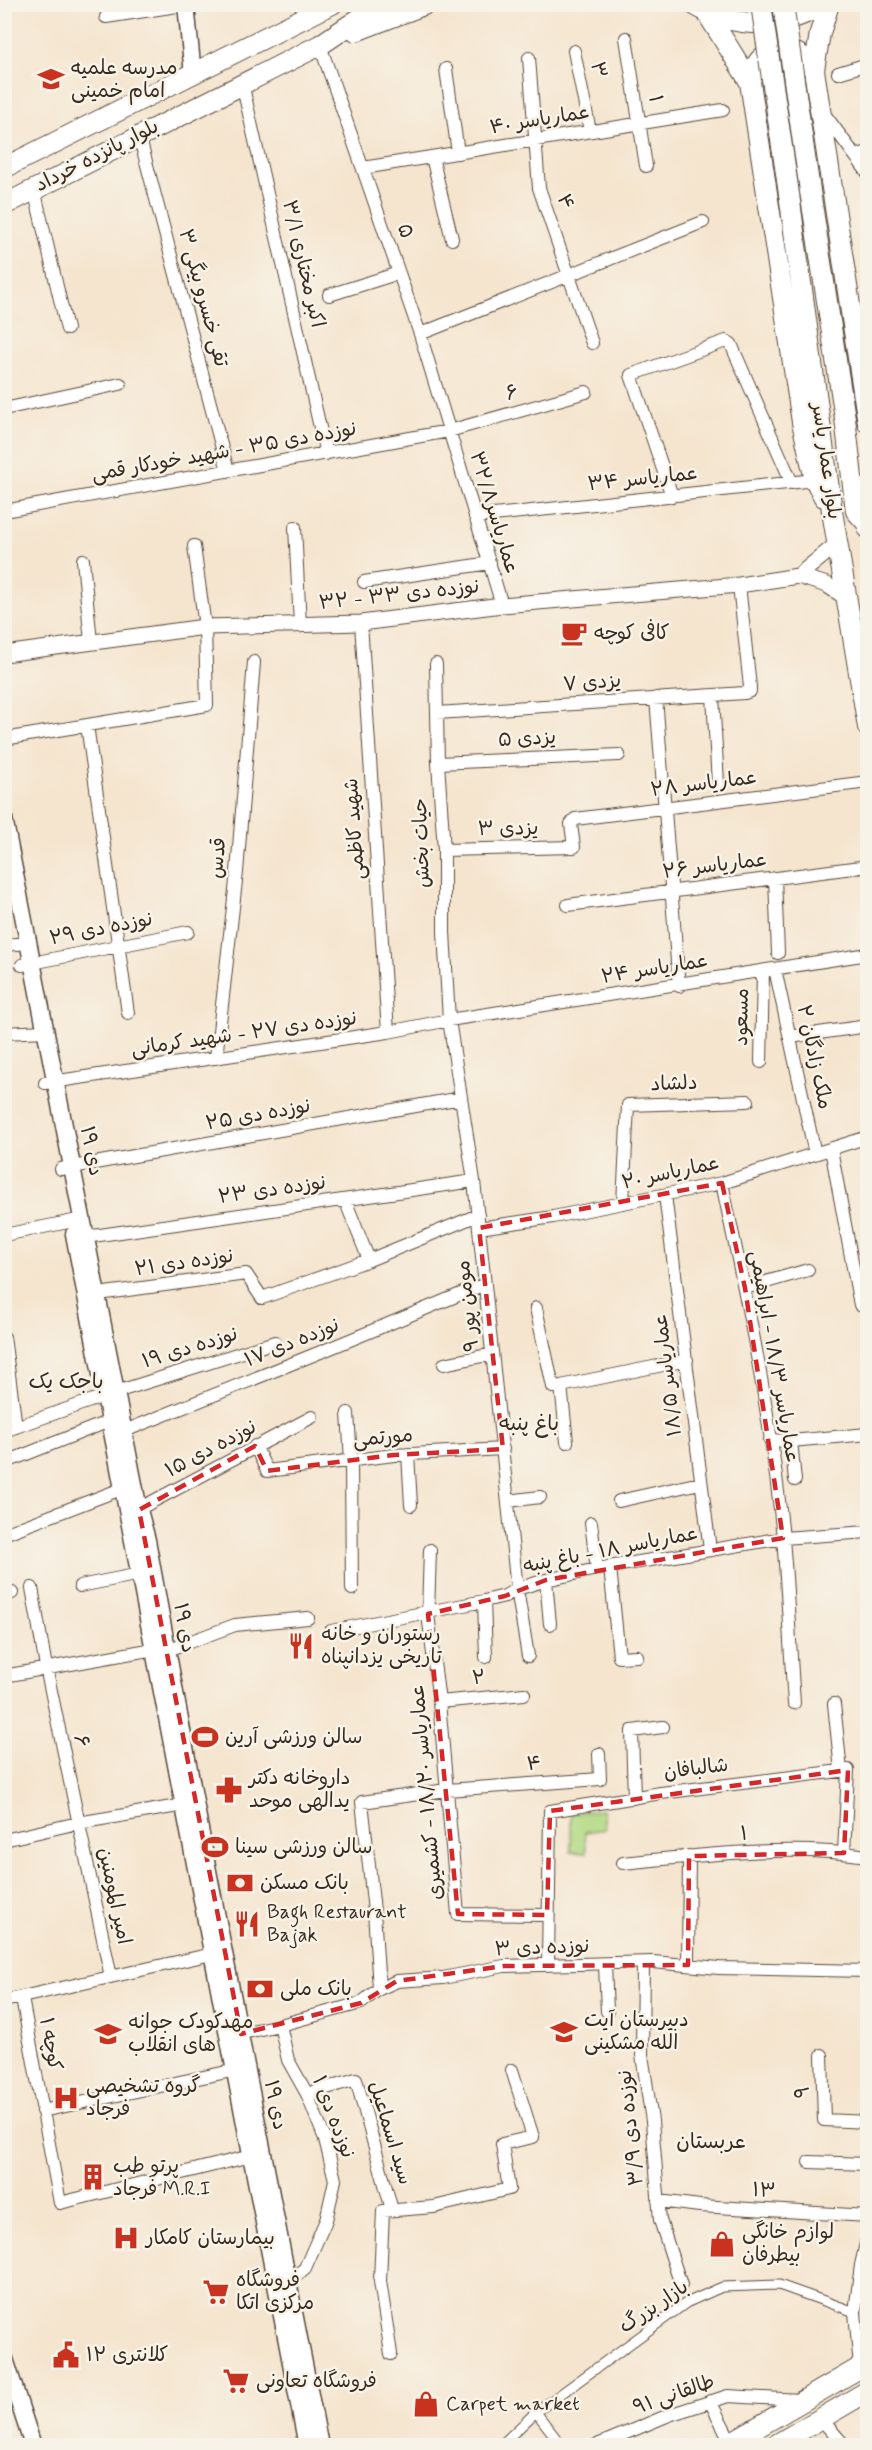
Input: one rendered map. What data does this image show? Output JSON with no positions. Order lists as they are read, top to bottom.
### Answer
{
  "streets": {
    "main road": ["بلوار پانزده خرداد", "بلوار عمار یاسر", "۱۹ دی"],
    "street": [
      "۳",
      "۱",
      "عماریاسر ۴۰",
      "۴",
      "۵",
      "۳/۱ اکبر مختاری",
      "۳ تقی خسرو بیگی",
      "۶",
      "نوزده دی ۳۵ - شهید خودکار قمی",
      "عماریاسر ۳۴",
      "عماریاسر۳۲/۸",
      "۳۲ - نوزده دی ۳۳",
      "یزدی ۷",
      "یزدی ۵",
      "عماریاسر ۲۸",
      "شهید کاظمی",
      "یزدی ۳",
      "حیات بخش",
      "قدس",
      "عماریاسر ۲۶",
      "نوزده دی ۲۹",
      "عماریاسر ۲۴",
      "مسعود",
      "نوزده دی ۲۷ - شهید کرمانی",
      "۲ ملک زادگان",
      "دلشاد",
      "نوزده دی ۲۵",
      "عماریاسر ۲۰",
      "نوزده دی ۲۳",
      "نوزده دی ۲۱",
      "مومن پور ۹",
      "نوزده دی ۱۷",
      "نوزده دی ۱۹",
      "عماریاسر ۱۸/۳ - ابراهیمی",
      "عماریاسر ۱۸/۵",
      "مورتمی",
      "نوزده دی ۱۵",
      "عماریاسر ۱۸ - باغ پنبه",
      "۲",
      "شالبافان",
      "عماریاسر ۱۸/۲۰ - کشمیری",
      "امیر المومنین",
      "نوزده دی ۳",
      "کوچه ۱",
      "۹",
      "نوزده دی ۱",
      "نوزده دی ۳/۹",
      "سید اسماعیل",
      "۱۳",
      "بازار بزرگ",
      "طالقانی ۹۱"
    ]
  },
  "crossings": [
    ["۳", "عماریاسر ۴۰"],
    ["۱", "عماریاسر ۴۰"],
    ["عماریاسر ۴۰", "۴"],
    ["عماریاسر ۴۰", "۵"],
    ["بلوار پانزده خرداد", "۵"],
    ["بلوار پانزده خرداد", "۳/۱ اکبر مختاری"],
    ["بلوار پانزده خرداد", "۳ تقی خسرو بیگی"],
    ["۴", "عماریاسر ۱۸/۲۰ - کشمیری"],
    ["۵", "۶"],
    ["۵", "نوزده دی ۳۵ - شهید خودکار قمی"],
    ["۵", "عماریاسر۳۲/۸"],
    ["۳/۱ اکبر مختاری", "نوزده دی ۳۵ - شهید خودکار قمی"],
    ["۳ تقی خسرو بیگی", "نوزده دی ۳۵ - شهید خودکار قمی"],
    ["۶", "نوزده دی ۳۵ - شهید خودکار قمی"],
    ["۶", "عماریاسر۳۲/۸"],
    ["۶", "امیر المومنین"],
    ["نوزده دی ۳۵ - شهید خودکار قمی", "عماریاسر۳۲/۸"],
    ["عماریاسر ۳۴", "عماریاسر۳۲/۸"],
    ["عماریاسر۳۲/۸", "۳۲ - نوزده دی ۳۳"],
    ["۳۲ - نوزده دی ۳۳", "یزدی ۷"],
    ["۳۲ - نوزده دی ۳۳", "شهید کاظمی"],
    ["یزدی ۷", "حیات بخش"],
    ["یزدی ۵", "حیات بخش"],
    ["عماریاسر ۲۸", "یزدی ۳"],
    ["شهید کاظمی", "نوزده دی ۲۷ - شهید کرمانی"],
    ["یزدی ۳", "حیات بخش"],
    ["حیات بخش", "عماریاسر ۲۴"],
    ["حیات بخش", "نوزده دی ۲۷ - شهید کرمانی"],
    ["حیات بخش", "مومن پور ۹"],
    ["قدس", "نوزده دی ۲۷ - شهید کرمانی"],
    ["نوزده دی ۲۹", "۱۹ دی"],
    ["عماریاسر ۲۴", "مسعود"],
    ["عماریاسر ۲۴", "نوزده دی ۲۷ - شهید کرمانی"],
    ["عماریاسر ۲۴", "۲ ملک زادگان"],
    ["عماریاسر ۲۴", "مومن پور ۹"],
    ["مسعود", "۲ ملک زادگان"],
    ["نوزده دی ۲۷ - شهید کرمانی", "۱۹ دی"],
    ["نوزده دی ۲۷ - شهید کرمانی", "مومن پور ۹"],
    ["۲ ملک زادگان", "عماریاسر ۲۰"],
    ["دلشاد", "عماریاسر ۲۰"],
    ["نوزده دی ۲۵", "۱۹ دی"],
    ["نوزده دی ۲۵", "مومن پور ۹"],
    ["۱۹ دی", "نوزده دی ۲۳"],
    ["۱۹ دی", "نوزده دی ۲۱"],
    ["۱۹ دی", "نوزده دی ۱۷"],
    ["۱۹ دی", "نوزده دی ۱۹"],
    ["۱۹ دی", "نوزده دی ۱۵"],
    ["۱۹ دی", "نوزده دی ۳"],
    ["۱۹ دی", "کوچه ۱"],
    ["۱۹ دی", "نوزده دی ۱"],
    ["عماریاسر ۲۰", "مومن پور ۹"],
    ["عماریاسر ۲۰", "عماریاسر ۱۸/۳ - ابراهیمی"],
    ["عماریاسر ۲۰", "عماریاسر ۱۸/۵"],
    ["نوزده دی ۲۳", "مومن پور ۹"],
    ["مومن پور ۹", "نوزده دی ۱۷"],
    ["مومن پور ۹", "مورتمی"],
    ["مومن پور ۹", "عماریاسر ۱۸ - باغ پنبه"],
    ["عماریاسر ۱۸/۳ - ابراهیمی", "عماریاسر ۱۸ - باغ پنبه"],
    ["عماریاسر ۱۸/۵", "عماریاسر ۱۸ - باغ پنبه"],
    ["مورتمی", "نوزده دی ۱۵"],
    ["عماریاسر ۱۸ - باغ پنبه", "عماریاسر ۱۸/۲۰ - کشمیری"],
    ["۲", "عماریاسر ۱۸/۲۰ - کشمیری"],
    ["شالبافان", "عماریاسر ۱۸/۲۰ - کشمیری"],
    ["نوزده دی ۳", "نوزده دی ۱"],
    ["نوزده دی ۳", "نوزده دی ۳/۹"],
    ["نوزده دی ۱", "سید اسماعیل"],
    ["نوزده دی ۳/۹", "۱۳"]
  ],
  "districts": ["باجک یک", "باغ پنبه", "عربستان"],
  "places": {
    "school or university": ["مدرسه علمیه امام خمینی", "دبیرستان آیت الله مشکینی", "مهدکودک جوانه های انقلاب"],
    "cafe": ["کافی کوچه"],
    "restaurant": ["رستوران و خانه تاریخی یزدانپناه", "Bagh Restaurant Bajak"],
    "sports": ["سالن ورزشی آرین", "سالن ورزشی سینا"],
    "pharmacy": ["داروخانه دکتر یدالهی موحد"],
    "bank": ["بانک مسکن", "بانک ملی"],
    "hospital": ["گروه تشخیصی فرجاد", "بیمارستان کامکار"],
    "building": ["پرتو طب فرجاد M.R.I"],
    "shop": ["لوازم خانگی بیطرفان", "Carpet market"],
    "supermarket": ["فروشگاه مرکزی اتکا", "فروشگاه تعاونی"],
    "public building": ["کلانتری ۱۲"]
  }
}
